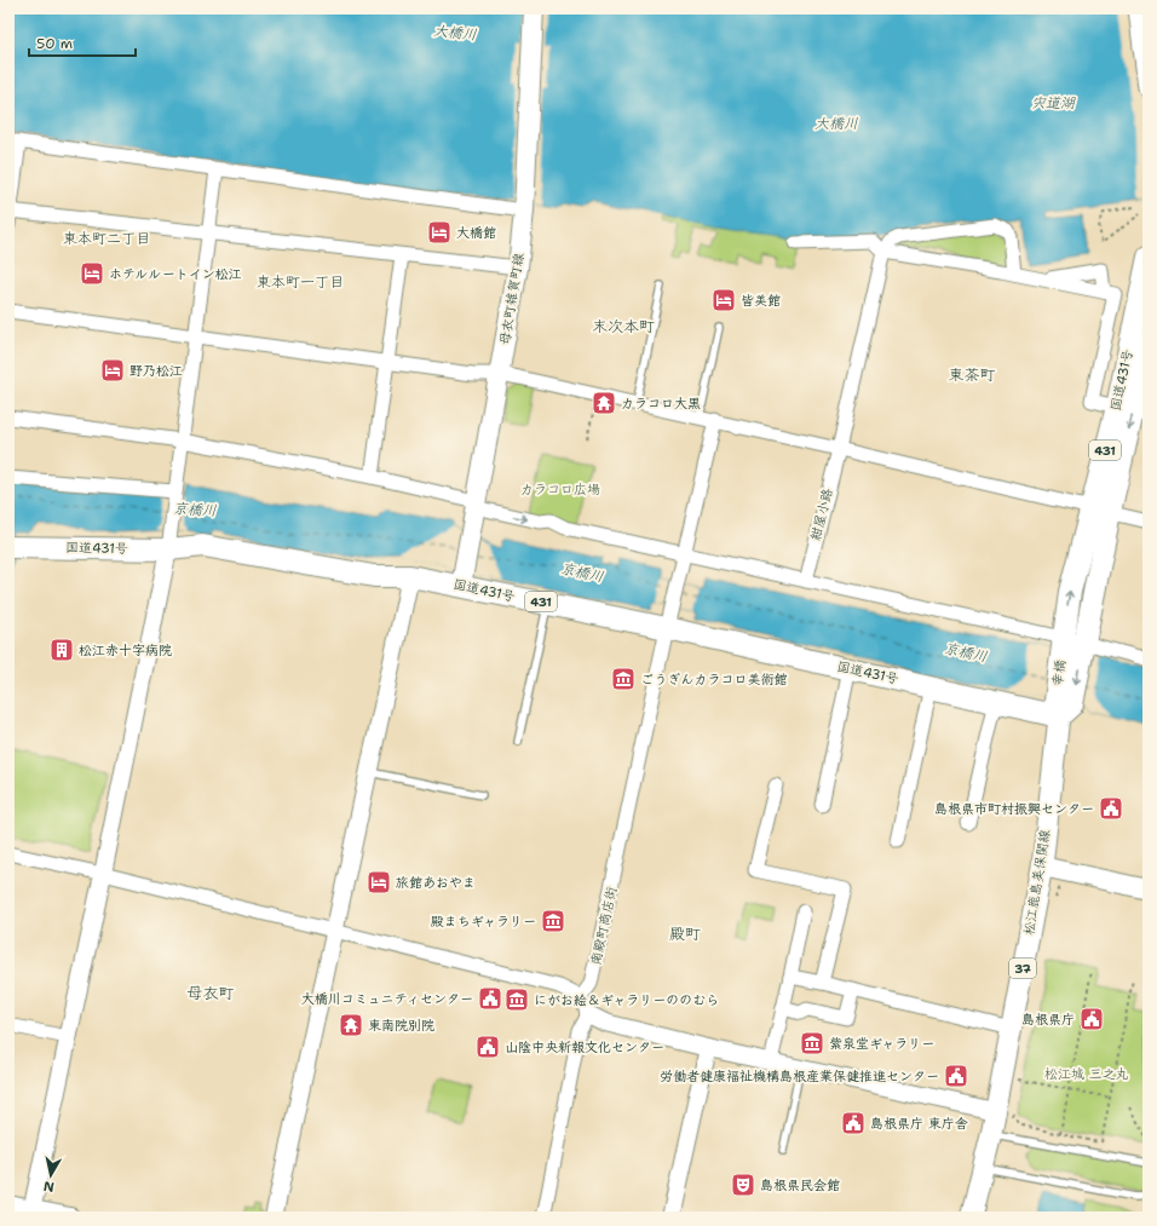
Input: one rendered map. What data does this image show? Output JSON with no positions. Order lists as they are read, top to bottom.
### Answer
{
  "streets": {
    "highway": ["国道431号", "431", "幸橋"],
    "main road": ["母衣町雑賀町線", "松江鹿島美保関線", "37"],
    "street": ["紺屋小路", "南殿町商店街"]
  },
  "crossings": [
    ["母衣町雑賀町線", "国道431号"],
    ["国道431号", "幸橋"],
    ["国道431号", "松江鹿島美保関線"],
    ["国道431号", "南殿町商店街"],
    ["幸橋", "松江鹿島美保関線"]
  ],
  "districts": [
    "東本町二丁目",
    "東本町一丁目",
    "末次本町",
    "東茶町",
    "殿町",
    "母衣町"
  ],
  "water": ["大橋川", "宍道湖", "京橋川"],
  "parks": ["カラコロ広場", "松江城 三之丸"],
  "places": {
    "hotel": [
      "大橋館",
      "ホテルルートイン松江",
      "皆美館",
      "野乃松江",
      "旅館あおやま"
    ],
    "temple": ["カラコロ大黒", "東南院別院"],
    "building": ["松江赤十字病院"],
    "museum": [
      "ごうぎんカラコロ美術館",
      "殿まちギャラリー",
      "にがお絵＆ギャラリーののむら",
      "紫泉堂ギャラリー"
    ],
    "public building": [
      "島根県市町村振興センター",
      "大橋川コミュニティセンター",
      "島根県庁",
      "山陰中央新報文化センター",
      "労働者健康福祉機構島根産業保健推進センター",
      "島根県庁 東庁舎"
    ],
    "theatre": ["島根県民会館"]
  },
  "scale_bar": "50 m",
  "north": "bottom"
}
